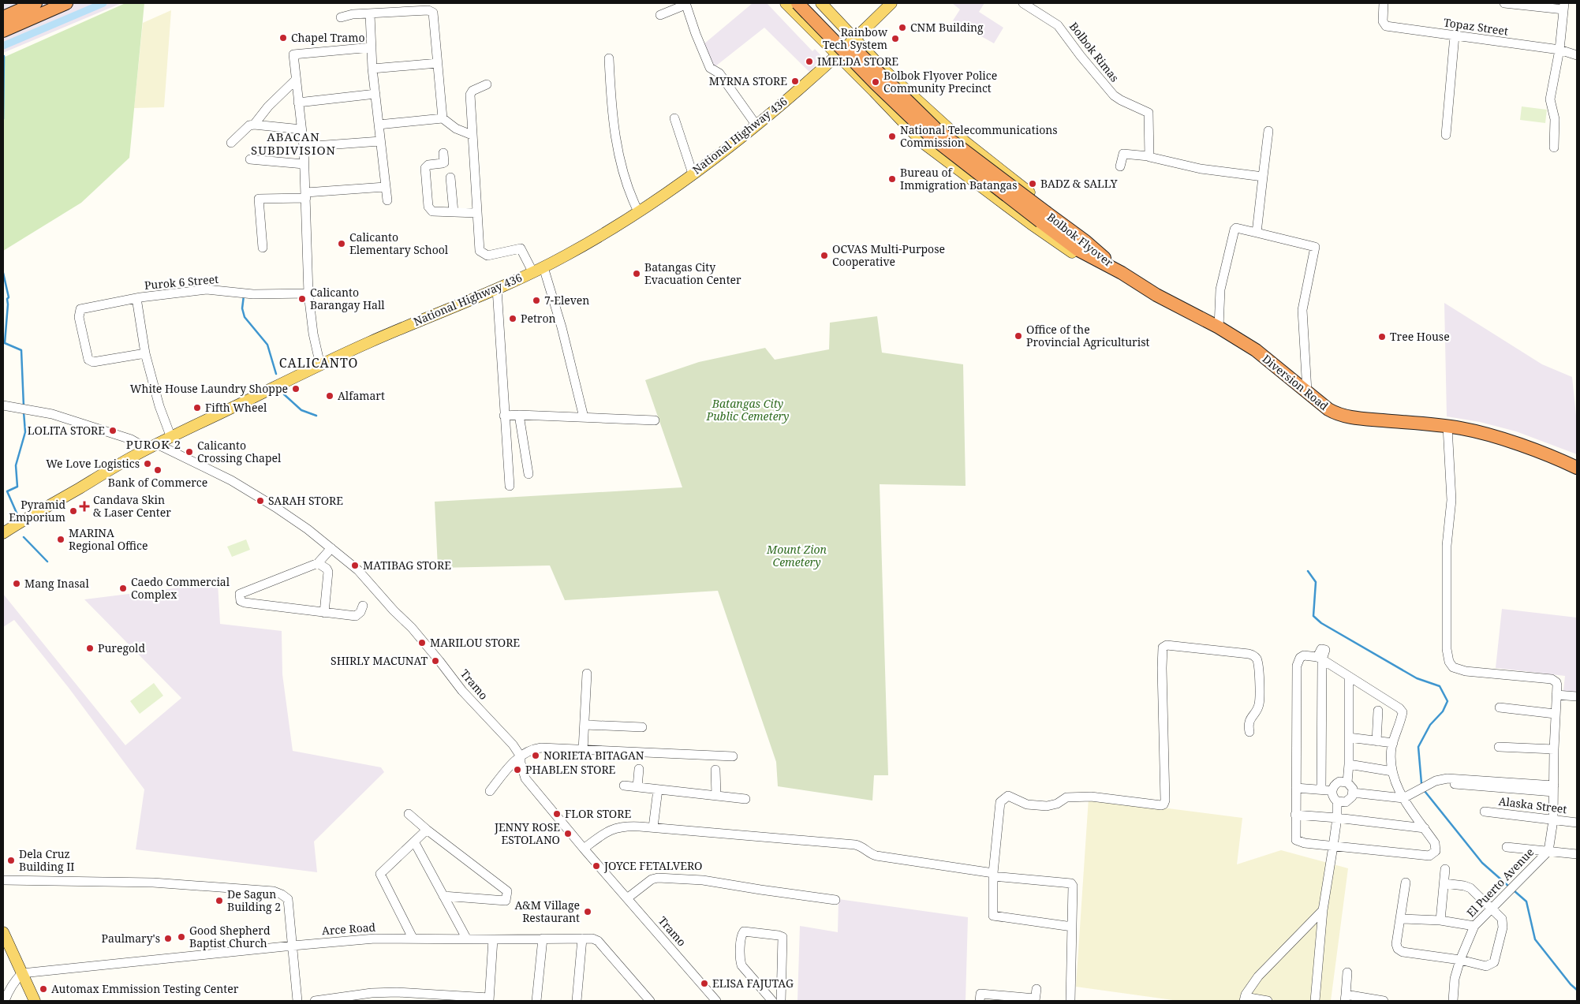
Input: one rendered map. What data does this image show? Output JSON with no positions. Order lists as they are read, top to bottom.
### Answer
{
  "streets": {
    "highway": ["Bolbok Flyover", "Diversion Road"],
    "main road": ["National Highway 436"],
    "street": [
      "Topaz Street",
      "Bolbok Rimas",
      "Purok 6 Street",
      "Tramo",
      "Alaska Street",
      "El Puerto Avenue",
      "Arce Road"
    ]
  },
  "crossings": [
    ["National Highway 436", "Diversion Road"],
    ["National Highway 436", "Tramo"],
    ["Bolbok Flyover", "Diversion Road"],
    ["Diversion Road", "El Puerto Avenue"],
    ["Alaska Street", "El Puerto Avenue"]
  ],
  "districts": ["ABACAN SUBDIVISION", "CALICANTO", "PUROK 2"],
  "parks": ["Batangas City Public Cemetery", "Mount Zion Cemetery"],
  "places": {
    "other": [
      "CNM Building",
      "Chapel Tramo",
      "Rainbow Tech System",
      "IMELDA STORE",
      "MYRNA STORE",
      "Bolbok Flyover Police Community Precinct",
      "National Telecommunications Commission",
      "Bureau of Immigration Batangas",
      "BADZ & SALLY",
      "Calicanto Elementary School",
      "OCVAS Multi-Purpose Cooperative",
      "Batangas City Evacuation Center",
      "Calicanto Barangay Hall",
      "7-Eleven",
      "Petron",
      "Office of the Provincial Agriculturist",
      "Tree House",
      "White House Laundry Shoppe",
      "Alfamart",
      "Fifth Wheel",
      "LOLITA STORE",
      "Calicanto Crossing Chapel",
      "We Love Logistics",
      "Bank of Commerce",
      "SARAH STORE",
      "Pyramid Emporium",
      "MARINA Regional Office",
      "MATIBAG STORE",
      "Mang Inasal",
      "Caedo Commercial Complex",
      "MARILOU STORE",
      "Puregold",
      "SHIRLY MACUNAT",
      "NORIETA BITAGAN",
      "PHABLEN STORE",
      "FLOR STORE",
      "JENNY ROSE ESTOLANO",
      "Dela Cruz Building II",
      "JOYCE FETALVERO",
      "De Sagun Building 2",
      "A&M Village Restaurant",
      "Good Shepherd Baptist Church",
      "Paulmary's",
      "ELISA FAJUTAG",
      "Automax Emmission Testing Center"
    ],
    "health": ["Candava Skin & Laser Center"]
  }
}
